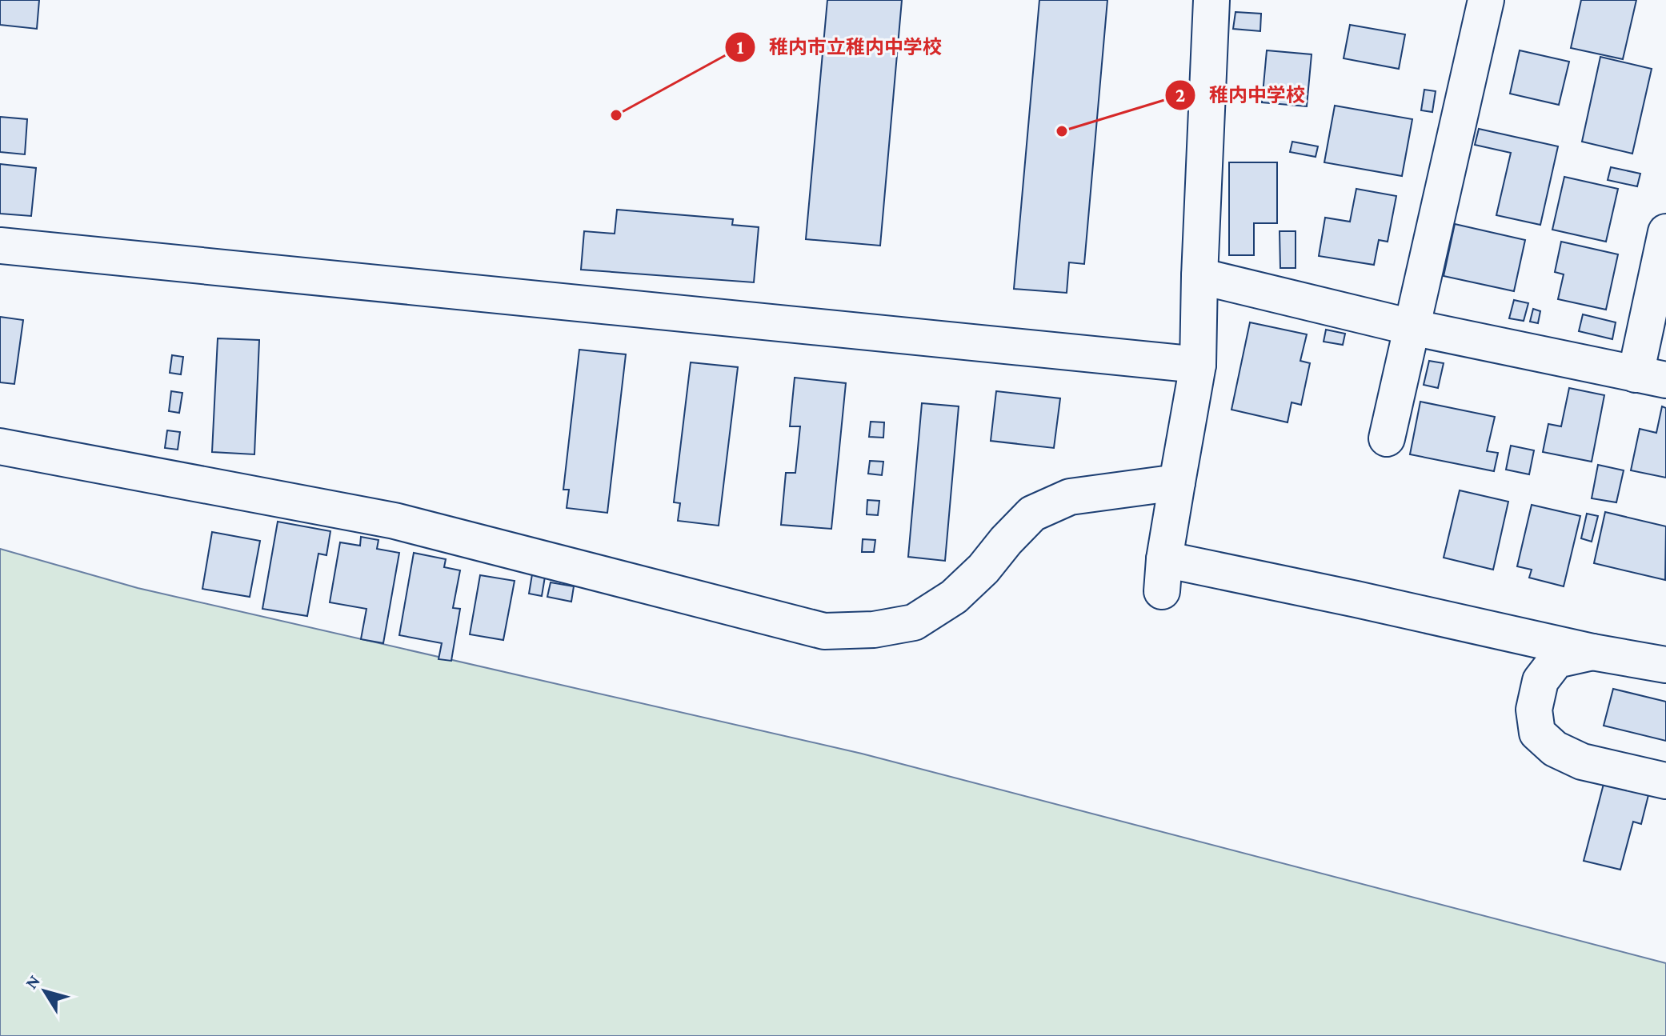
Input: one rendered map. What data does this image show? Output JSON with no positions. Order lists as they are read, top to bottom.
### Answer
{
  "places": ["稚内市立稚内中学校", "稚内中学校"],
  "north": "top left"
}
